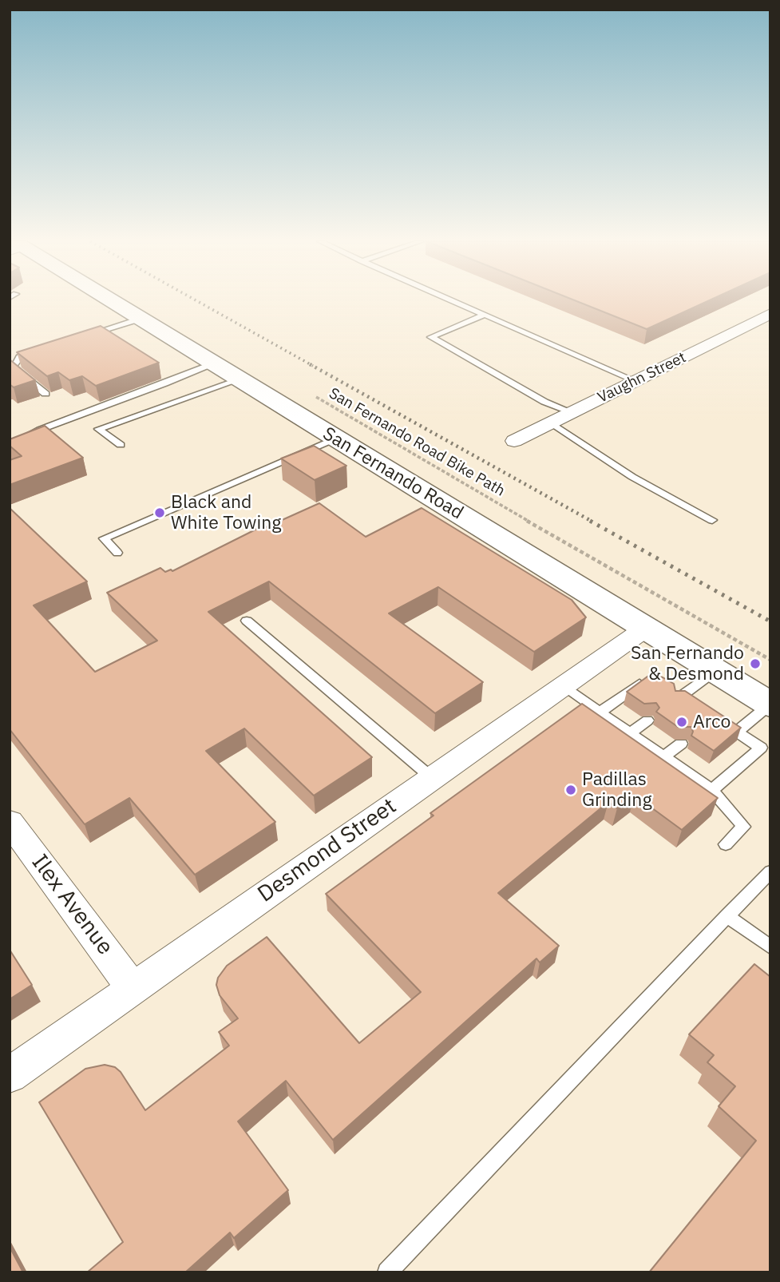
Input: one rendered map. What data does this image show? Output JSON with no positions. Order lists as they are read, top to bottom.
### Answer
{
  "streets": {
    "main road": ["San Fernando Road"],
    "street": ["Vaughn Street", "Desmond Street", "Ilex Avenue"],
    "path": ["San Fernando Road Bike Path"]
  },
  "crossings": [
    ["San Fernando Road", "Desmond Street"],
    ["Desmond Street", "Ilex Avenue"]
  ],
  "places": [
    "Black and White Towing",
    "San Fernando & Desmond",
    "Arco",
    "Padillas Grinding"
  ]
}
